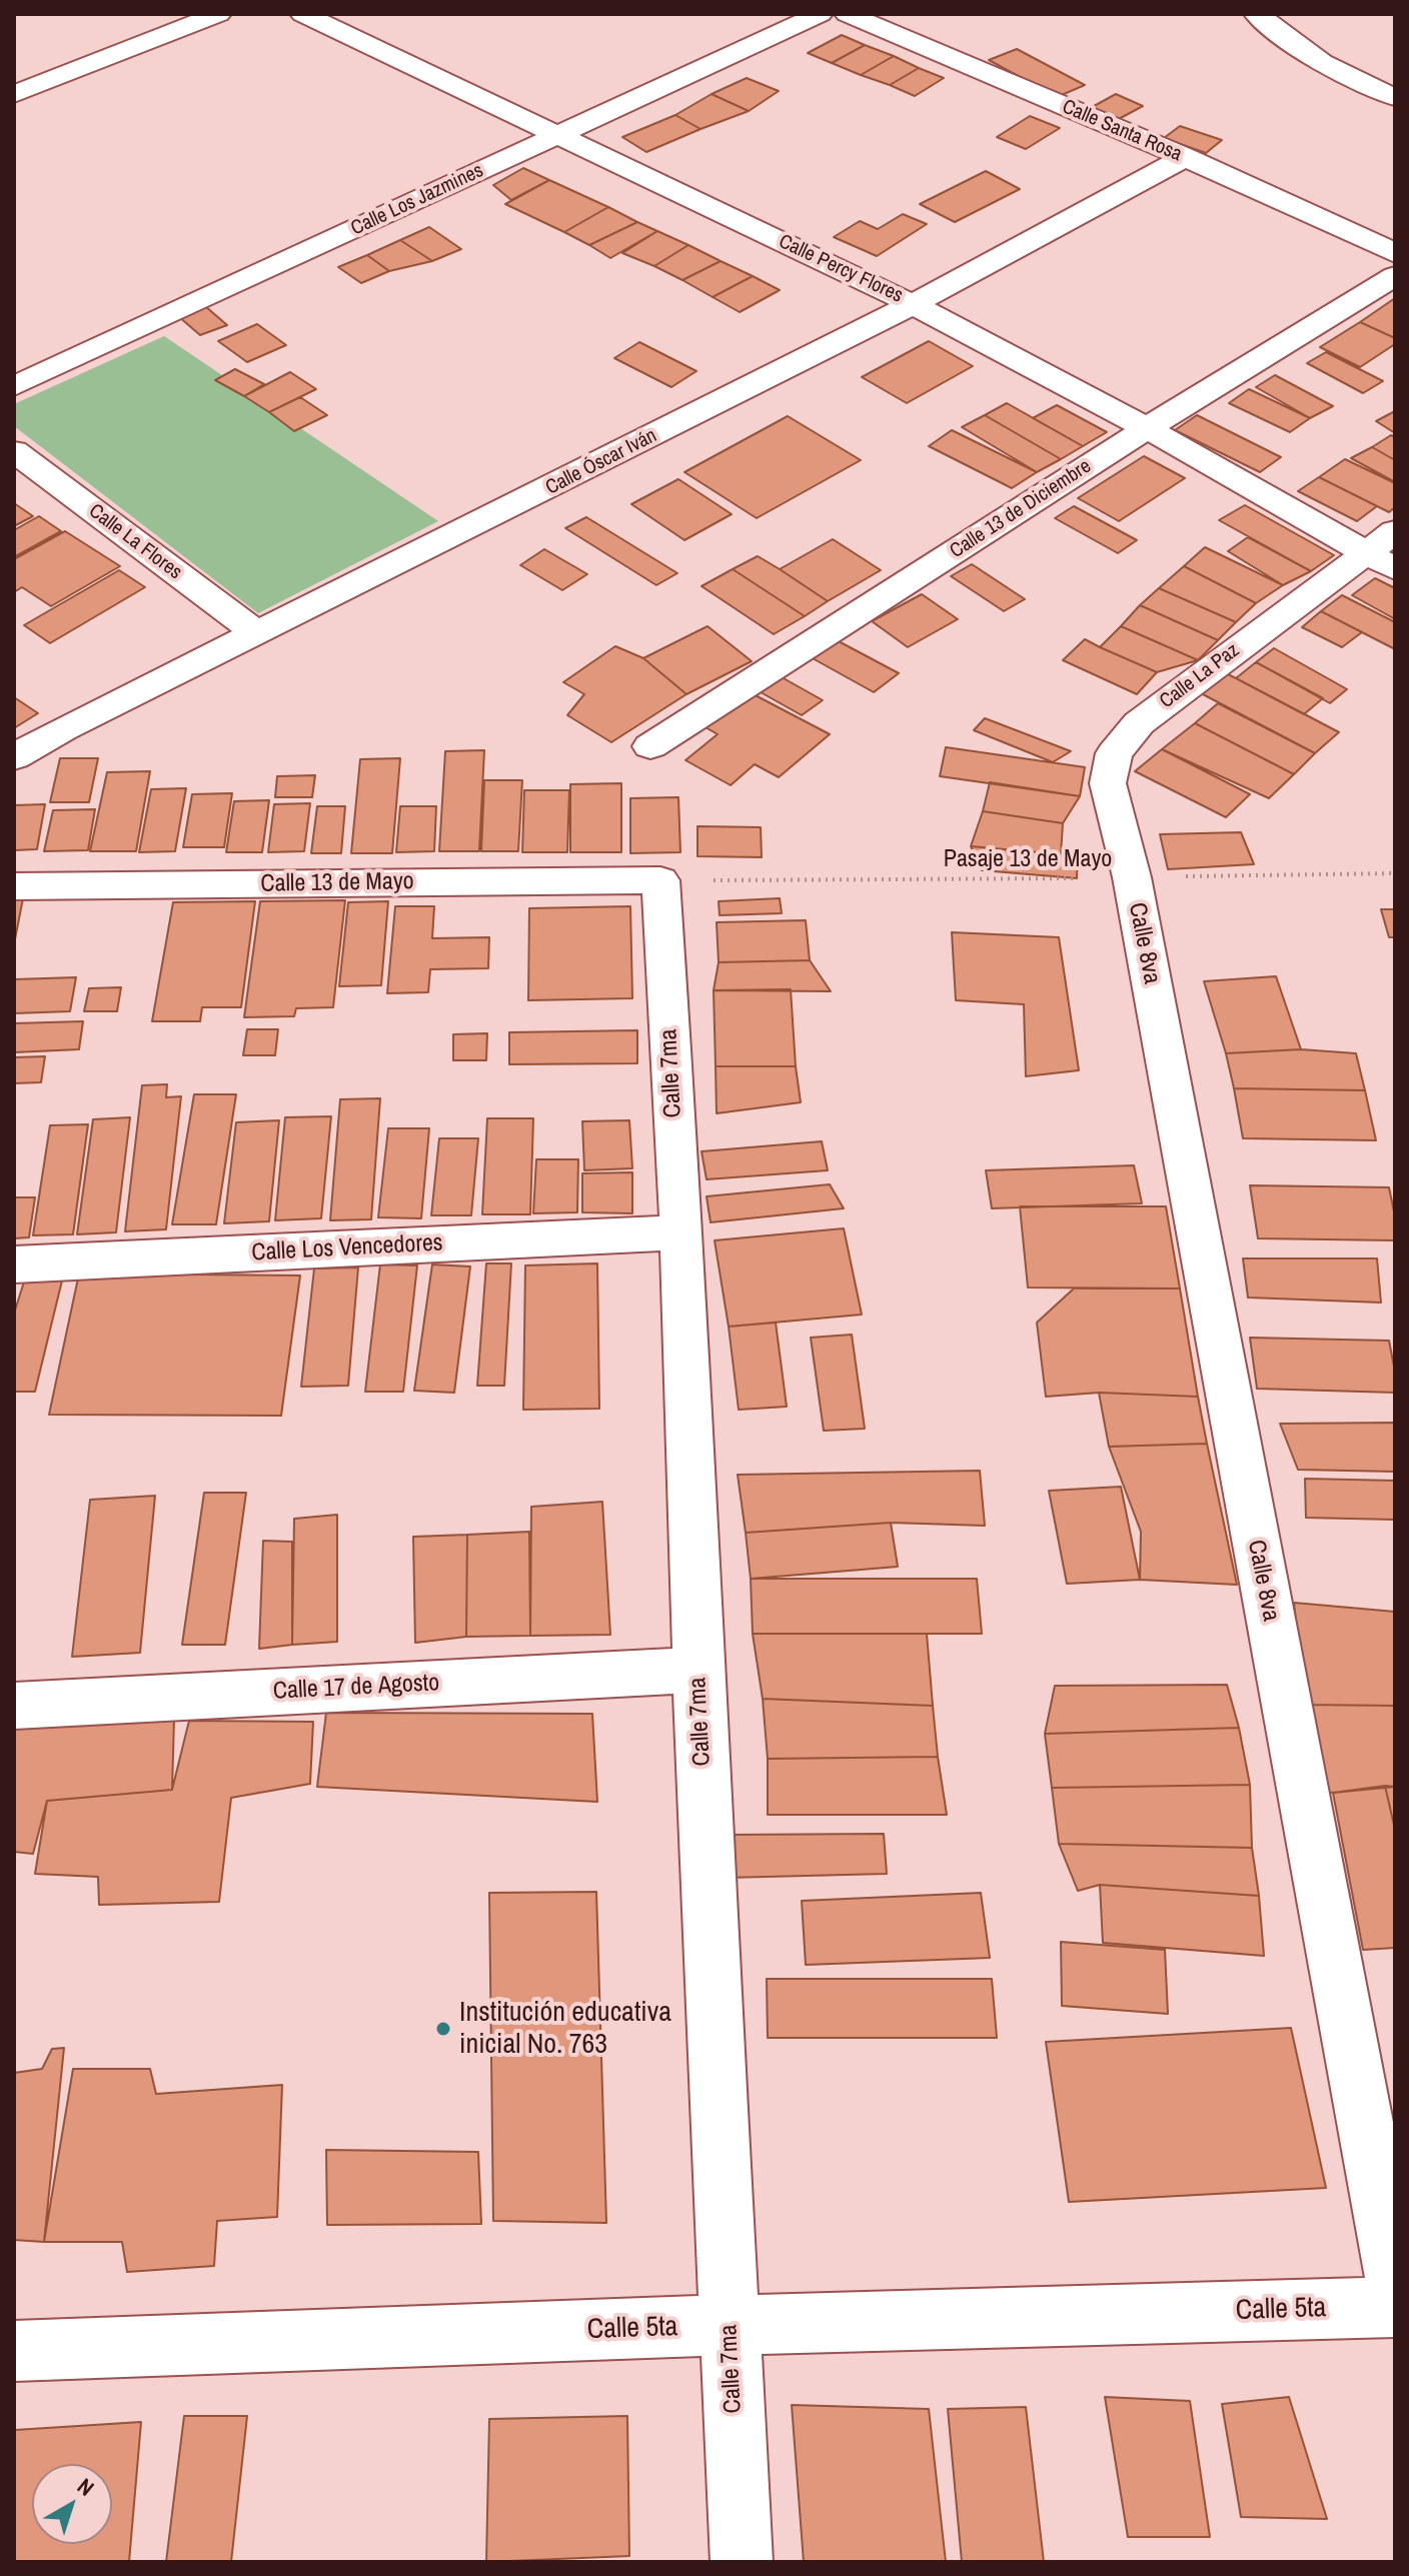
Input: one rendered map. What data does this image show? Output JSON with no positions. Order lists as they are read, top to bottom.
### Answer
{
  "streets": {
    "street": [
      "Calle Santa Rosa",
      "Calle Los Jazmines",
      "Calle Percy Flores",
      "Calle Óscar Iván",
      "Calle 13 de Diciembre",
      "Calle La Flores",
      "Calle La Paz",
      "Calle 13 de Mayo",
      "Calle 8va",
      "Calle 7ma",
      "Calle Los Vencedores",
      "Calle 17 de Agosto",
      "Calle 5ta"
    ],
    "path": ["Pasaje 13 de Mayo"]
  },
  "crossings": [
    ["Calle Santa Rosa", "Calle Óscar Iván"],
    ["Calle Los Jazmines", "Calle Percy Flores"],
    ["Calle Percy Flores", "Calle Óscar Iván"],
    ["Calle Percy Flores", "Calle 13 de Diciembre"],
    ["Calle Percy Flores", "Calle La Paz"],
    ["Calle Óscar Iván", "Calle La Flores"],
    ["Calle La Paz", "Pasaje 13 de Mayo"],
    ["Calle La Paz", "Calle 8va"],
    ["Pasaje 13 de Mayo", "Calle 13 de Mayo"],
    ["Pasaje 13 de Mayo", "Calle 8va"],
    ["Pasaje 13 de Mayo", "Calle 7ma"],
    ["Calle 13 de Mayo", "Calle 7ma"],
    ["Calle 7ma", "Calle Los Vencedores"],
    ["Calle 7ma", "Calle 17 de Agosto"],
    ["Calle 7ma", "Calle 5ta"]
  ],
  "places": ["Institución educativa inicial No. 763"],
  "north": "top right"
}
